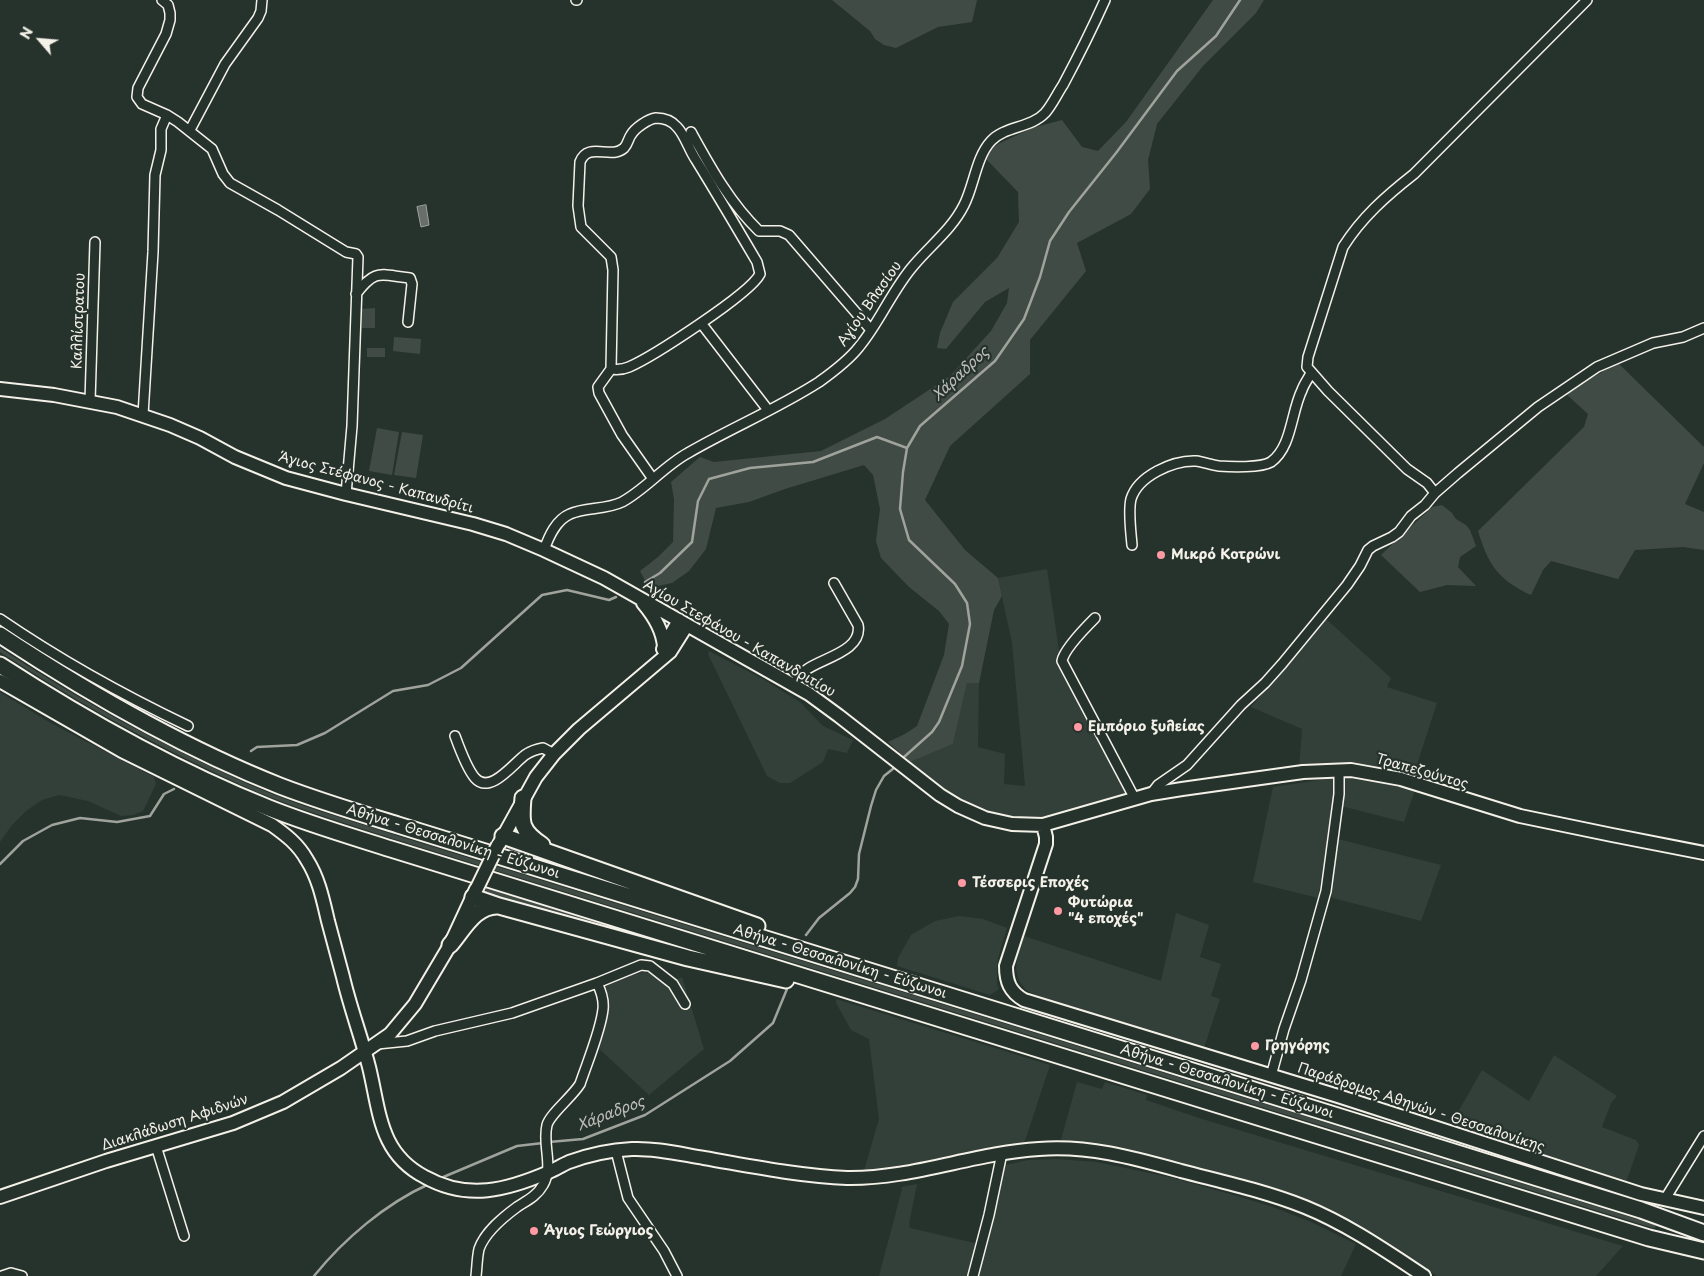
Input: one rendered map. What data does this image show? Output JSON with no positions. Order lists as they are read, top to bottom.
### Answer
{
  "streets": {
    "highway": ["Αθήνα - Θεσσαλονίκη - Εύζωνοι"],
    "main road": [
      "Άγιος Στέφανος - Καπανδρίτι",
      "Αγίου Στεφάνου - Καπανδριτίου",
      "Τραπεζούντος",
      "Παράδρομος Αθηνών - Θεσσαλονίκης",
      "Διακλάδωση Αφιδνών"
    ],
    "street": ["Αγίου Βλασίου", "Καλλίστρατου"]
  },
  "crossings": [
    ["Αγίου Βλασίου", "Άγιος Στέφανος - Καπανδρίτι"],
    ["Αγίου Βλασίου", "Αγίου Στεφάνου - Καπανδριτίου"],
    ["Καλλίστρατου", "Άγιος Στέφανος - Καπανδρίτι"],
    ["Άγιος Στέφανος - Καπανδρίτι", "Αγίου Στεφάνου - Καπανδριτίου"],
    ["Αγίου Στεφάνου - Καπανδριτίου", "Τραπεζούντος"],
    ["Αγίου Στεφάνου - Καπανδριτίου", "Παράδρομος Αθηνών - Θεσσαλονίκης"],
    ["Αγίου Στεφάνου - Καπανδριτίου", "Διακλάδωση Αφιδνών"],
    ["Τραπεζούντος", "Παράδρομος Αθηνών - Θεσσαλονίκης"]
  ],
  "water": ["Χάραδρος"],
  "places": [
    "Μικρό Κοτρώνι",
    "Εμπόριο ξυλείας",
    "Τέσσερις Εποχές",
    "Φυτώρια \"4 εποχές\"",
    "Γρηγόρης",
    "Άγιος Γεώργιος"
  ],
  "north": "top left"
}
